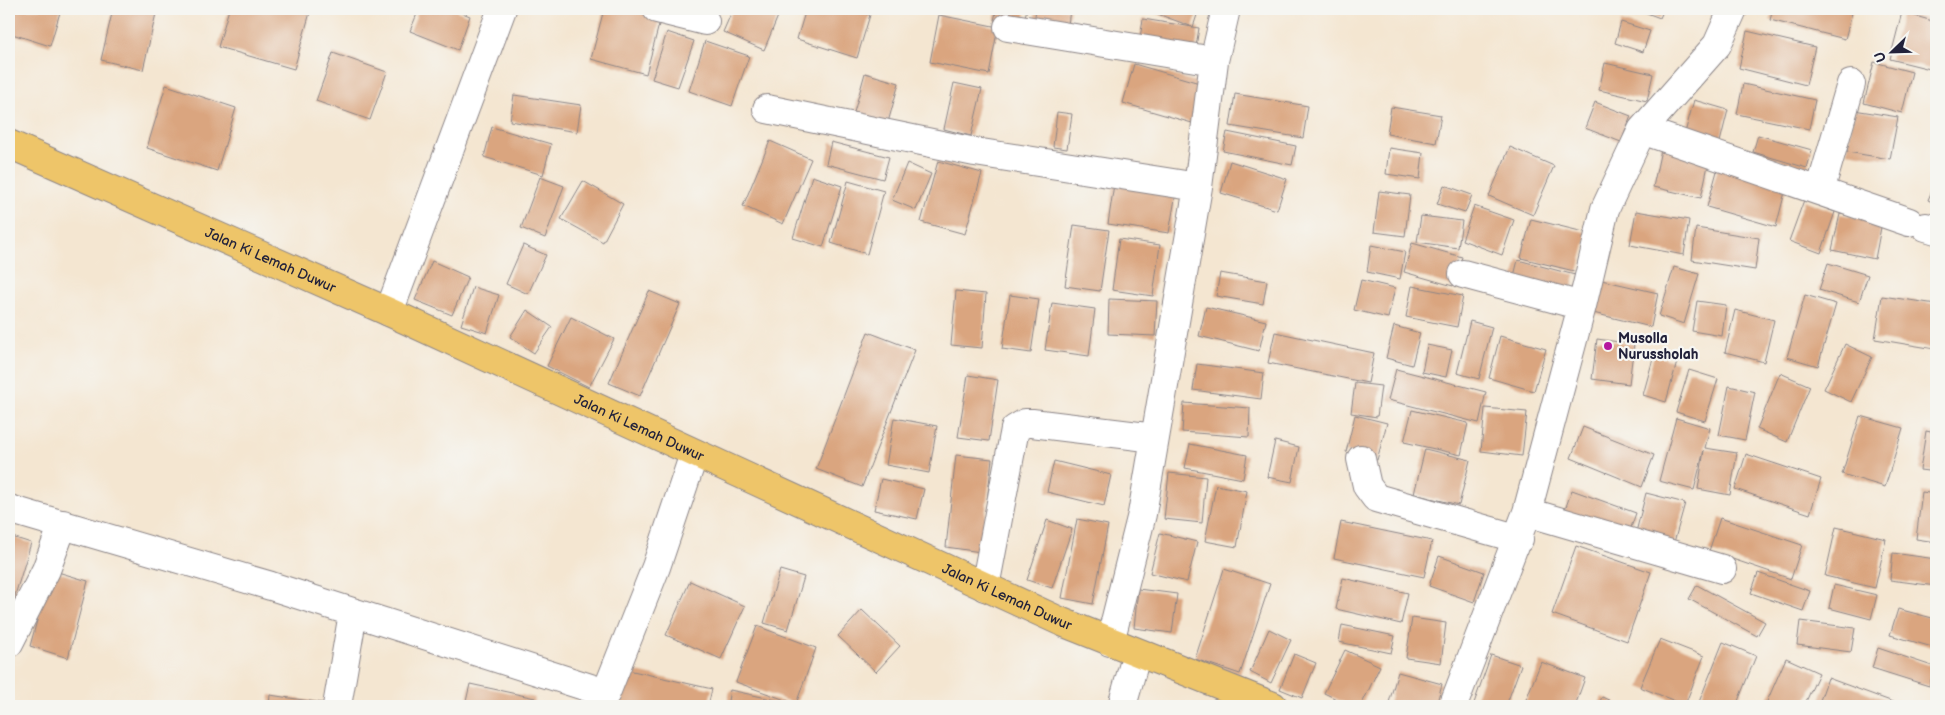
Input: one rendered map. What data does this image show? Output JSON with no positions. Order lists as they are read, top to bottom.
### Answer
{
  "streets": {
    "main road": ["Jalan Ki Lemah Duwur"]
  },
  "places": ["Musolla Nurussholah"],
  "north": "bottom left"
}
